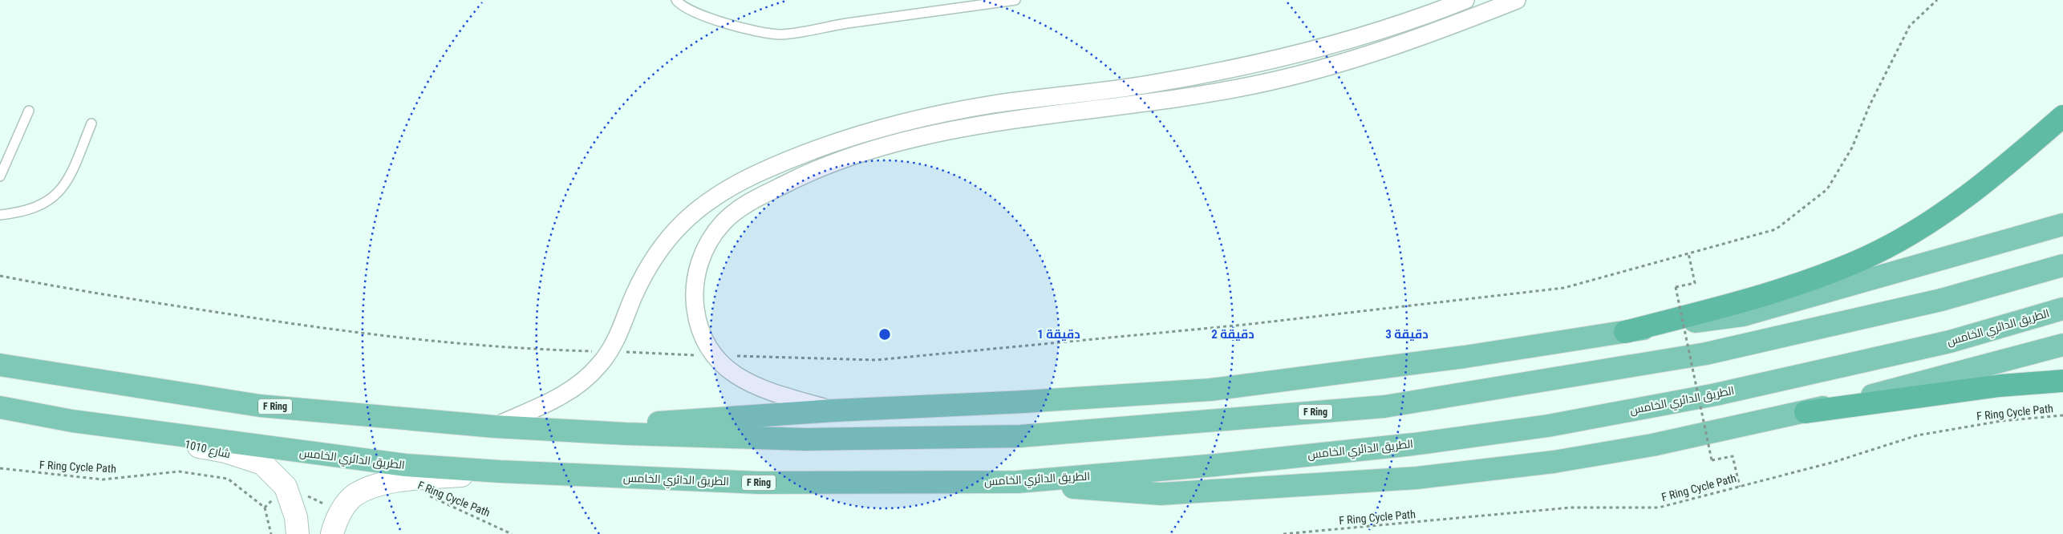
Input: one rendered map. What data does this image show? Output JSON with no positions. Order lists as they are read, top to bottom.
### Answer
{
  "streets": {
    "highway": ["الطريق الدائري الخامس", "F Ring"],
    "street": ["شارع 1010"],
    "path": ["F Ring Cycle Path"]
  },
  "crossings": [
    ["الطريق الدائري الخامس", "شارع 1010"]
  ],
  "rings": ["1 دقيقة", "2 دقيقة", "3 دقيقة"]
}
